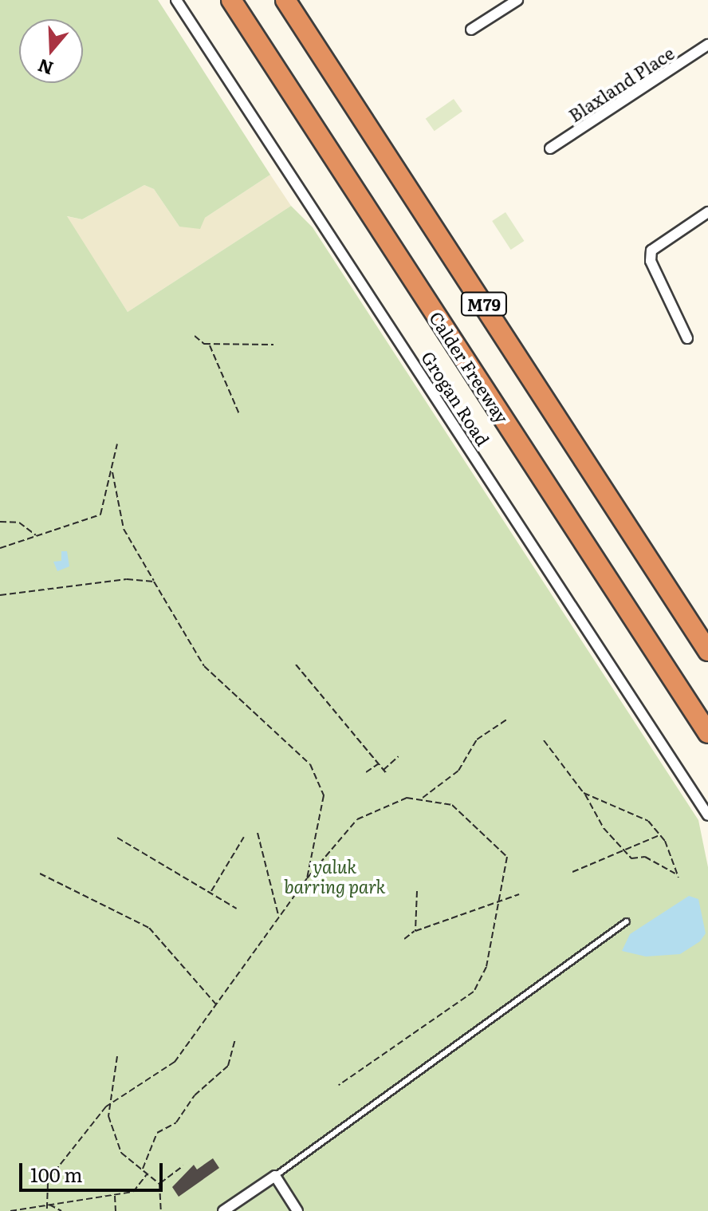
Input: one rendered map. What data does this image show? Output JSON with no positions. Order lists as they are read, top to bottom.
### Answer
{
  "streets": {
    "highway": ["M79", "Calder Freeway"],
    "street": ["Blaxland Place", "Grogan Road"]
  },
  "parks": ["yaluk barring park"],
  "scale_bar": "100 m",
  "north": "bottom"
}
